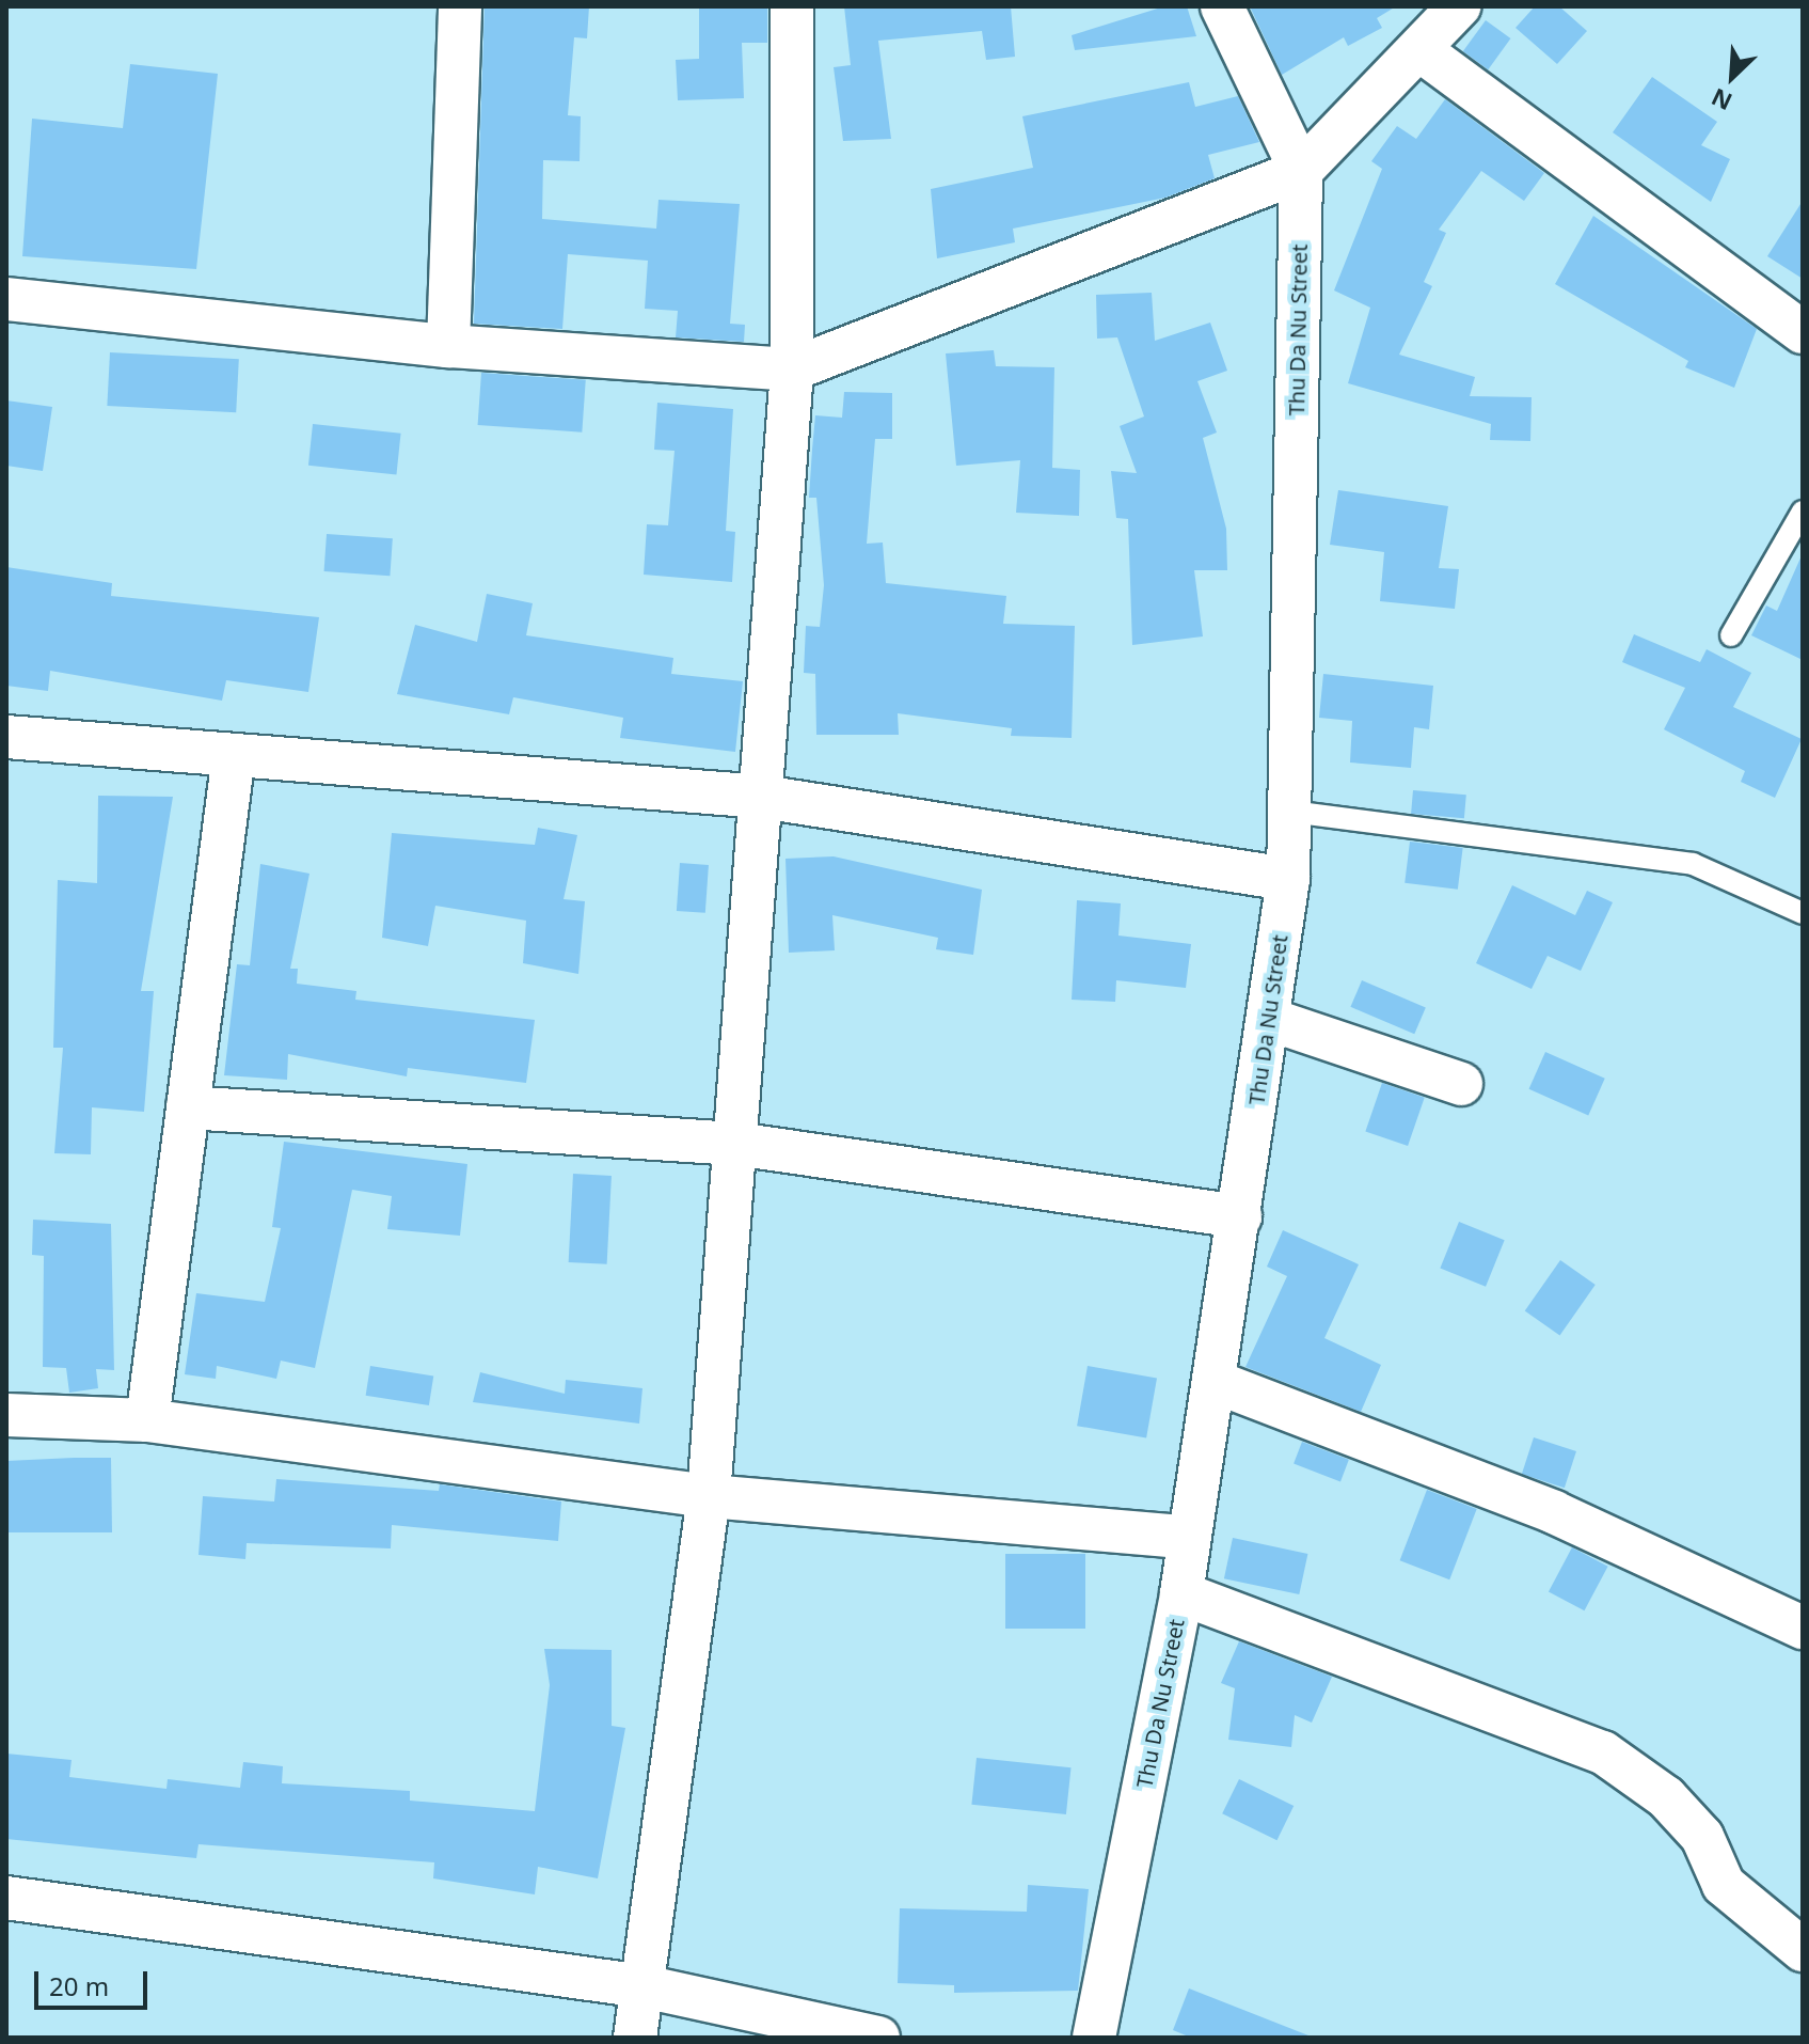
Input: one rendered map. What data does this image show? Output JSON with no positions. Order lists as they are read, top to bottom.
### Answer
{
  "streets": {
    "street": ["Thu Da Nu Street"]
  },
  "scale_bar": "20 m",
  "north": "bottom left"
}
